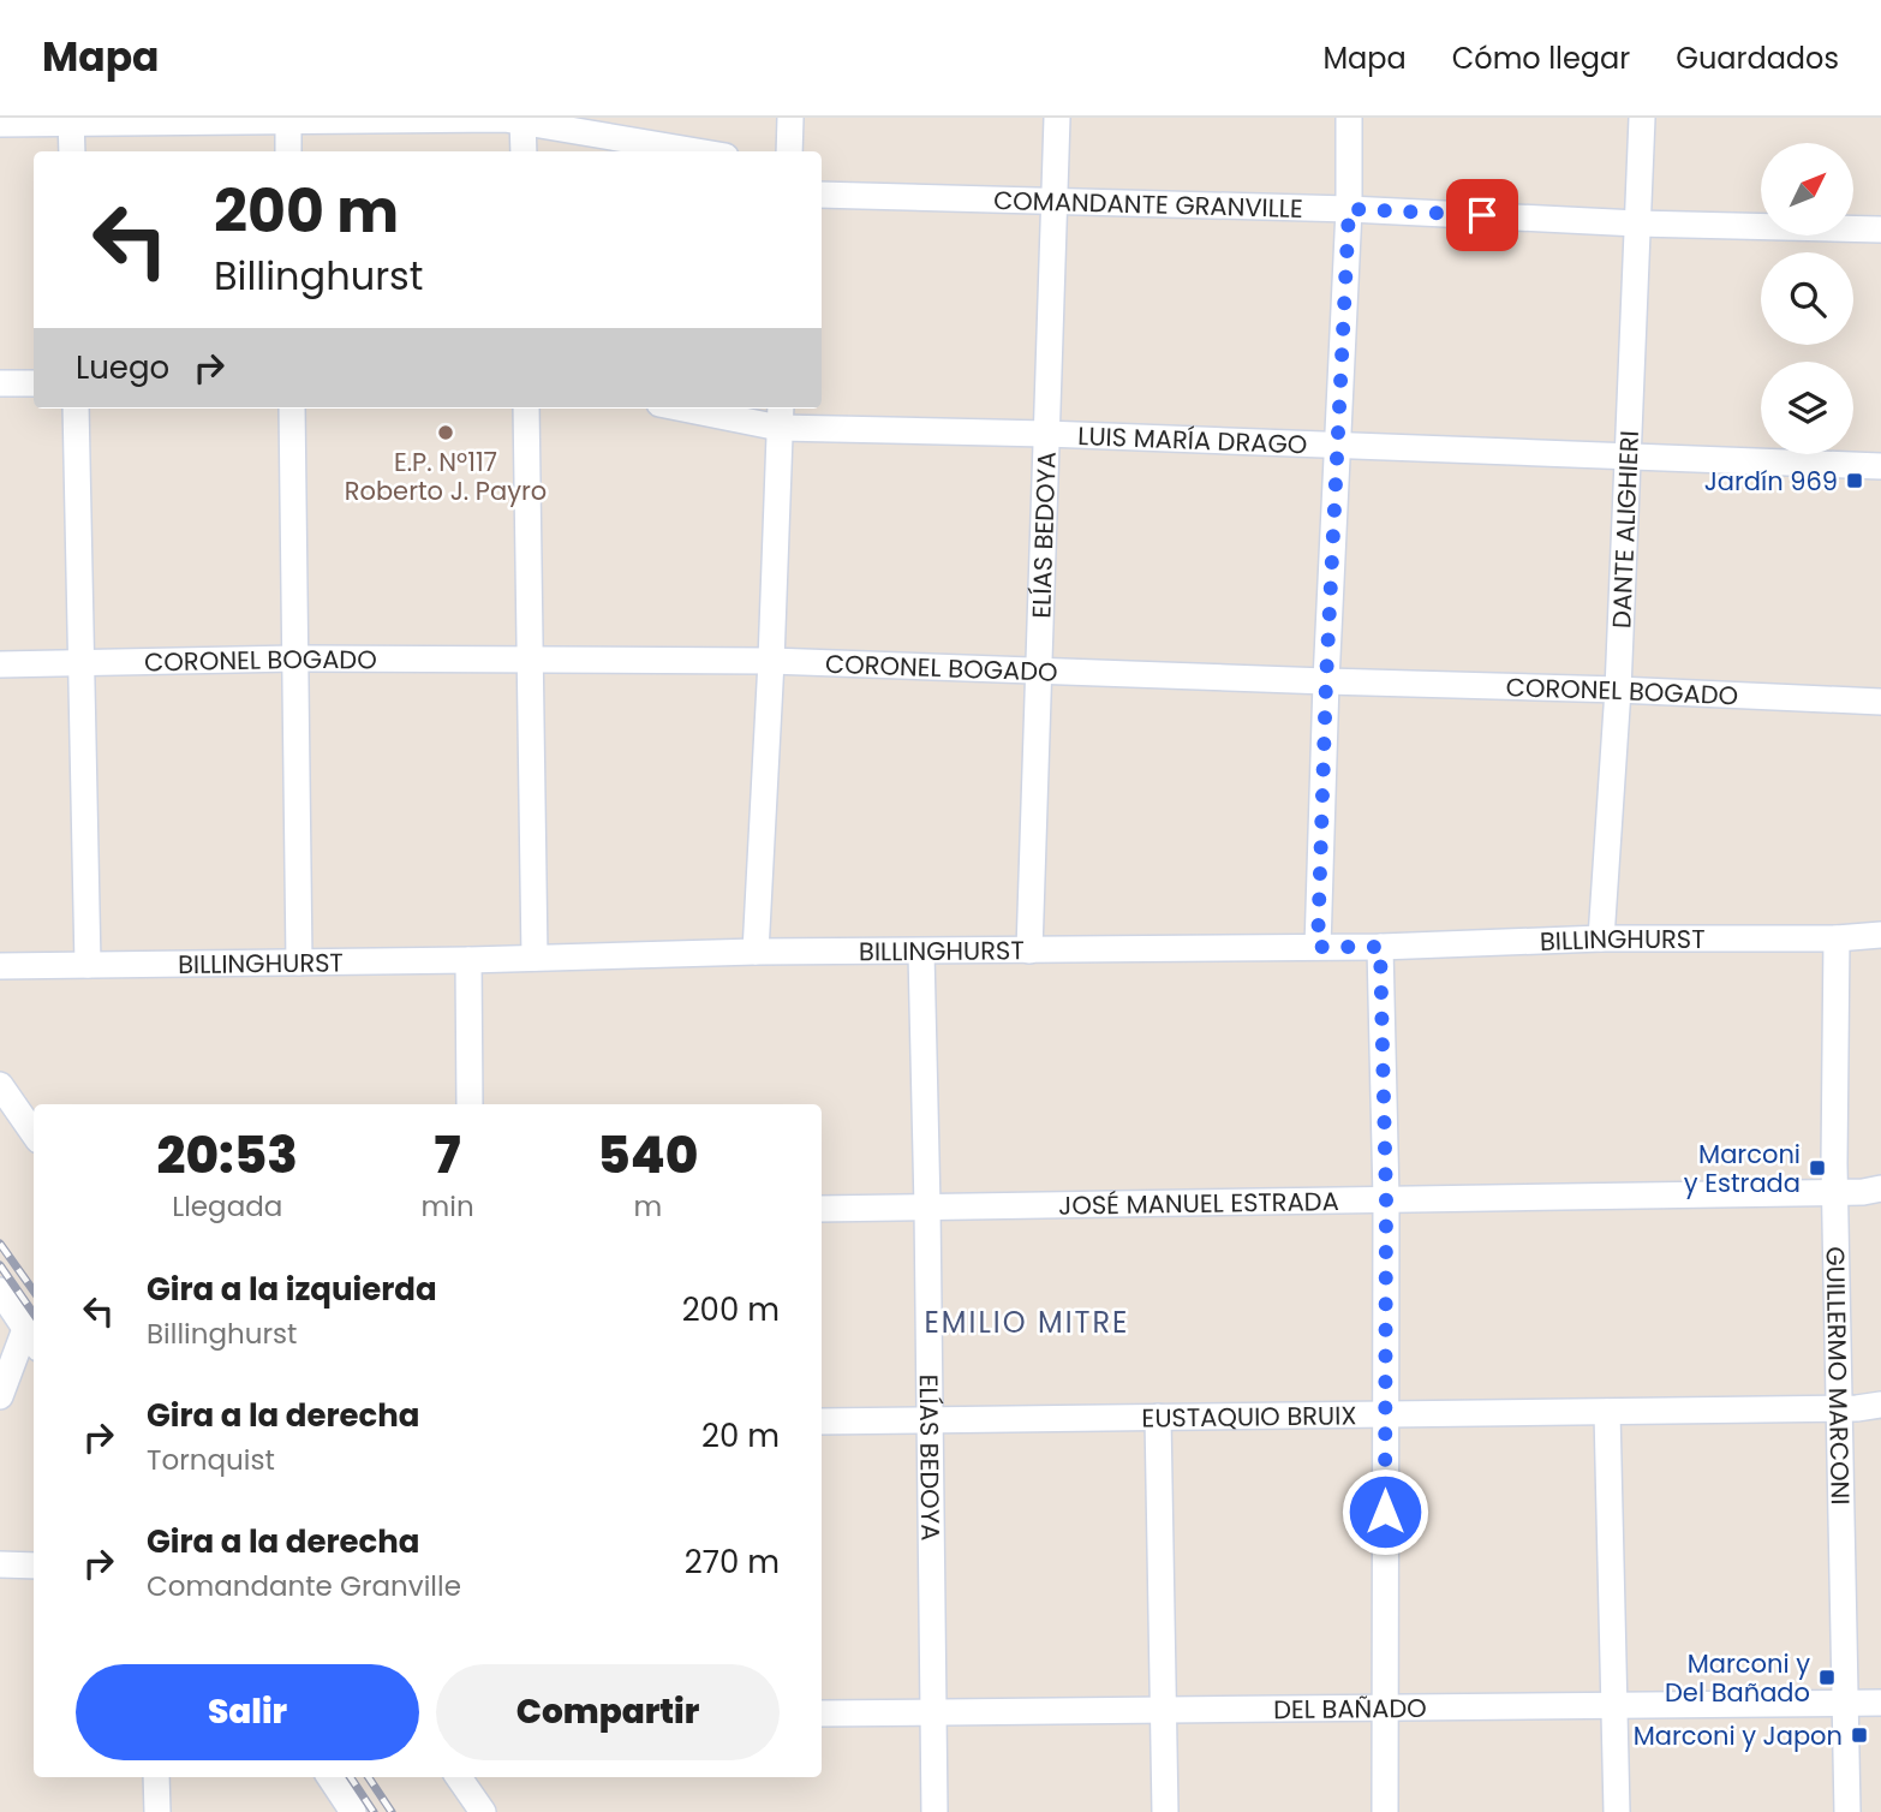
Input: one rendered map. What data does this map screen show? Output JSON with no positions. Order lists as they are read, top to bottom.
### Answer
{
  "streets": {
    "street": [
      "COMANDANTE GRANVILLE",
      "LUIS MARÍA DRAGO",
      "DANTE ALIGHIERI",
      "ELÍAS BEDOYA",
      "CORONEL BOGADO",
      "BILLINGHURST",
      "JOSÉ MANUEL ESTRADA",
      "GUILLERMO MARCONI",
      "EUSTAQUIO BRUIX",
      "DEL BAÑADO"
    ]
  },
  "crossings": [
    ["COMANDANTE GRANVILLE", "DANTE ALIGHIERI"],
    ["COMANDANTE GRANVILLE", "ELÍAS BEDOYA"],
    ["LUIS MARÍA DRAGO", "DANTE ALIGHIERI"],
    ["LUIS MARÍA DRAGO", "ELÍAS BEDOYA"],
    ["DANTE ALIGHIERI", "CORONEL BOGADO"],
    ["DANTE ALIGHIERI", "BILLINGHURST"],
    ["ELÍAS BEDOYA", "CORONEL BOGADO"],
    ["ELÍAS BEDOYA", "BILLINGHURST"],
    ["ELÍAS BEDOYA", "JOSÉ MANUEL ESTRADA"],
    ["ELÍAS BEDOYA", "EUSTAQUIO BRUIX"],
    ["ELÍAS BEDOYA", "DEL BAÑADO"],
    ["BILLINGHURST", "GUILLERMO MARCONI"],
    ["JOSÉ MANUEL ESTRADA", "GUILLERMO MARCONI"],
    ["GUILLERMO MARCONI", "EUSTAQUIO BRUIX"],
    ["GUILLERMO MARCONI", "DEL BAÑADO"]
  ],
  "districts": ["EMILIO MITRE"],
  "places": {
    "other": ["E.P. Nº117 Roberto J. Payro"],
    "transit": [
      "Jardín 969",
      "Marconi y Estrada",
      "Marconi y Del Bañado",
      "Marconi y Japon"
    ]
  },
  "north": "top right",
  "page": {
    "header": "Mapa",
    "nav": ["Mapa", "Cómo llegar", "Guardados"],
    "turn": ["200 m", "Billinghurst"],
    "then": "Luego",
    "eta": [
      "20:53",
      "Llegada",
      "7",
      "min",
      "540",
      "m"
    ],
    "list": [
      {
        "name": "Gira a la izquierda",
        "note": "Billinghurst",
        "value": "200 m"
      },
      {
        "name": "Gira a la derecha",
        "note": "Tornquist",
        "value": "20 m"
      },
      {
        "name": "Gira a la derecha",
        "note": "Comandante Granville",
        "value": "270 m"
      }
    ],
    "buttons": ["Salir", "Compartir"]
  }
}
